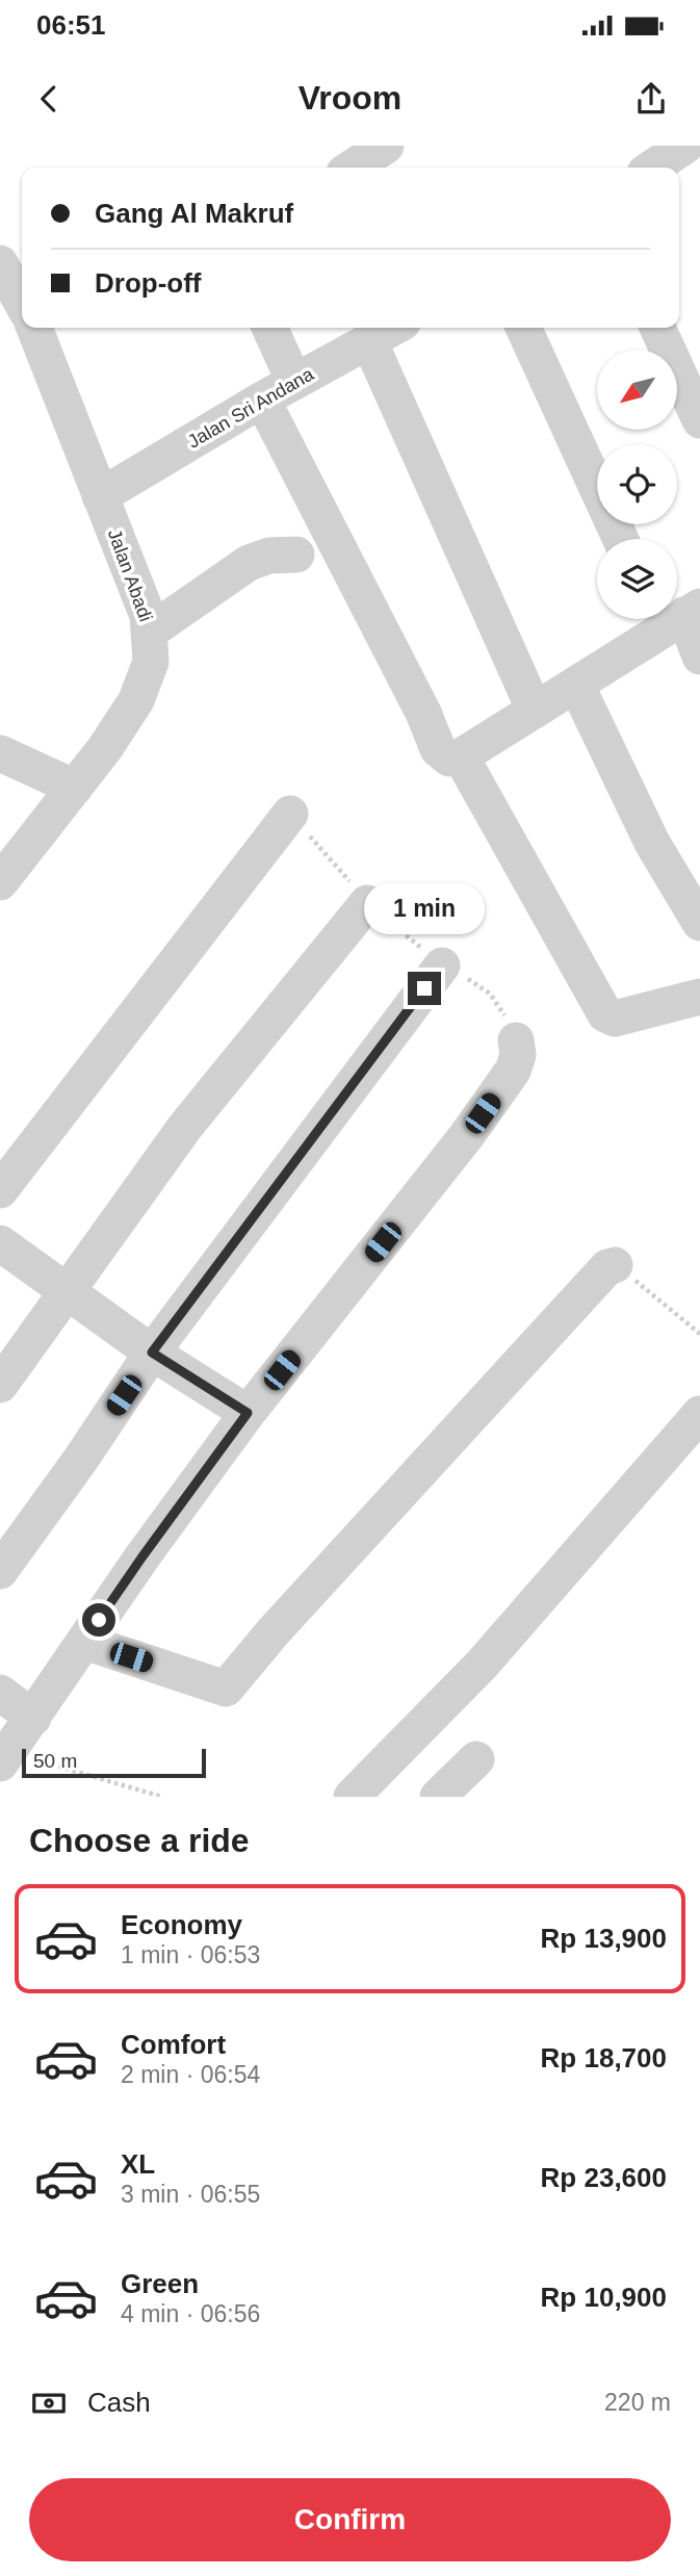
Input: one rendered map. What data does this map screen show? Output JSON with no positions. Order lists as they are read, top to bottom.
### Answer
{
  "streets": {
    "street": ["Jalan Sri Andana", "Jalan Abadi"]
  },
  "crossings": [
    ["Jalan Sri Andana", "Jalan Abadi"]
  ],
  "scale_bar": "50 m",
  "north": "bottom left",
  "page": {
    "status": "06:51",
    "header": "Vroom",
    "banner": ["Gang Al Makruf", "Drop-off"],
    "bubble": "1 min",
    "scale": "50 m",
    "heading": "Choose a ride",
    "list": [
      {
        "name": "Economy",
        "note": "1 min · 06:53",
        "value": "Rp 13,900"
      },
      {
        "name": "Comfort",
        "note": "2 min · 06:54",
        "value": "Rp 18,700"
      },
      {
        "name": "XL",
        "note": "3 min · 06:55",
        "value": "Rp 23,600"
      },
      {
        "name": "Green",
        "note": "4 min · 06:56",
        "value": "Rp 10,900"
      }
    ],
    "pay": ["Cash", "220 m"],
    "buttons": "Confirm"
  }
}
